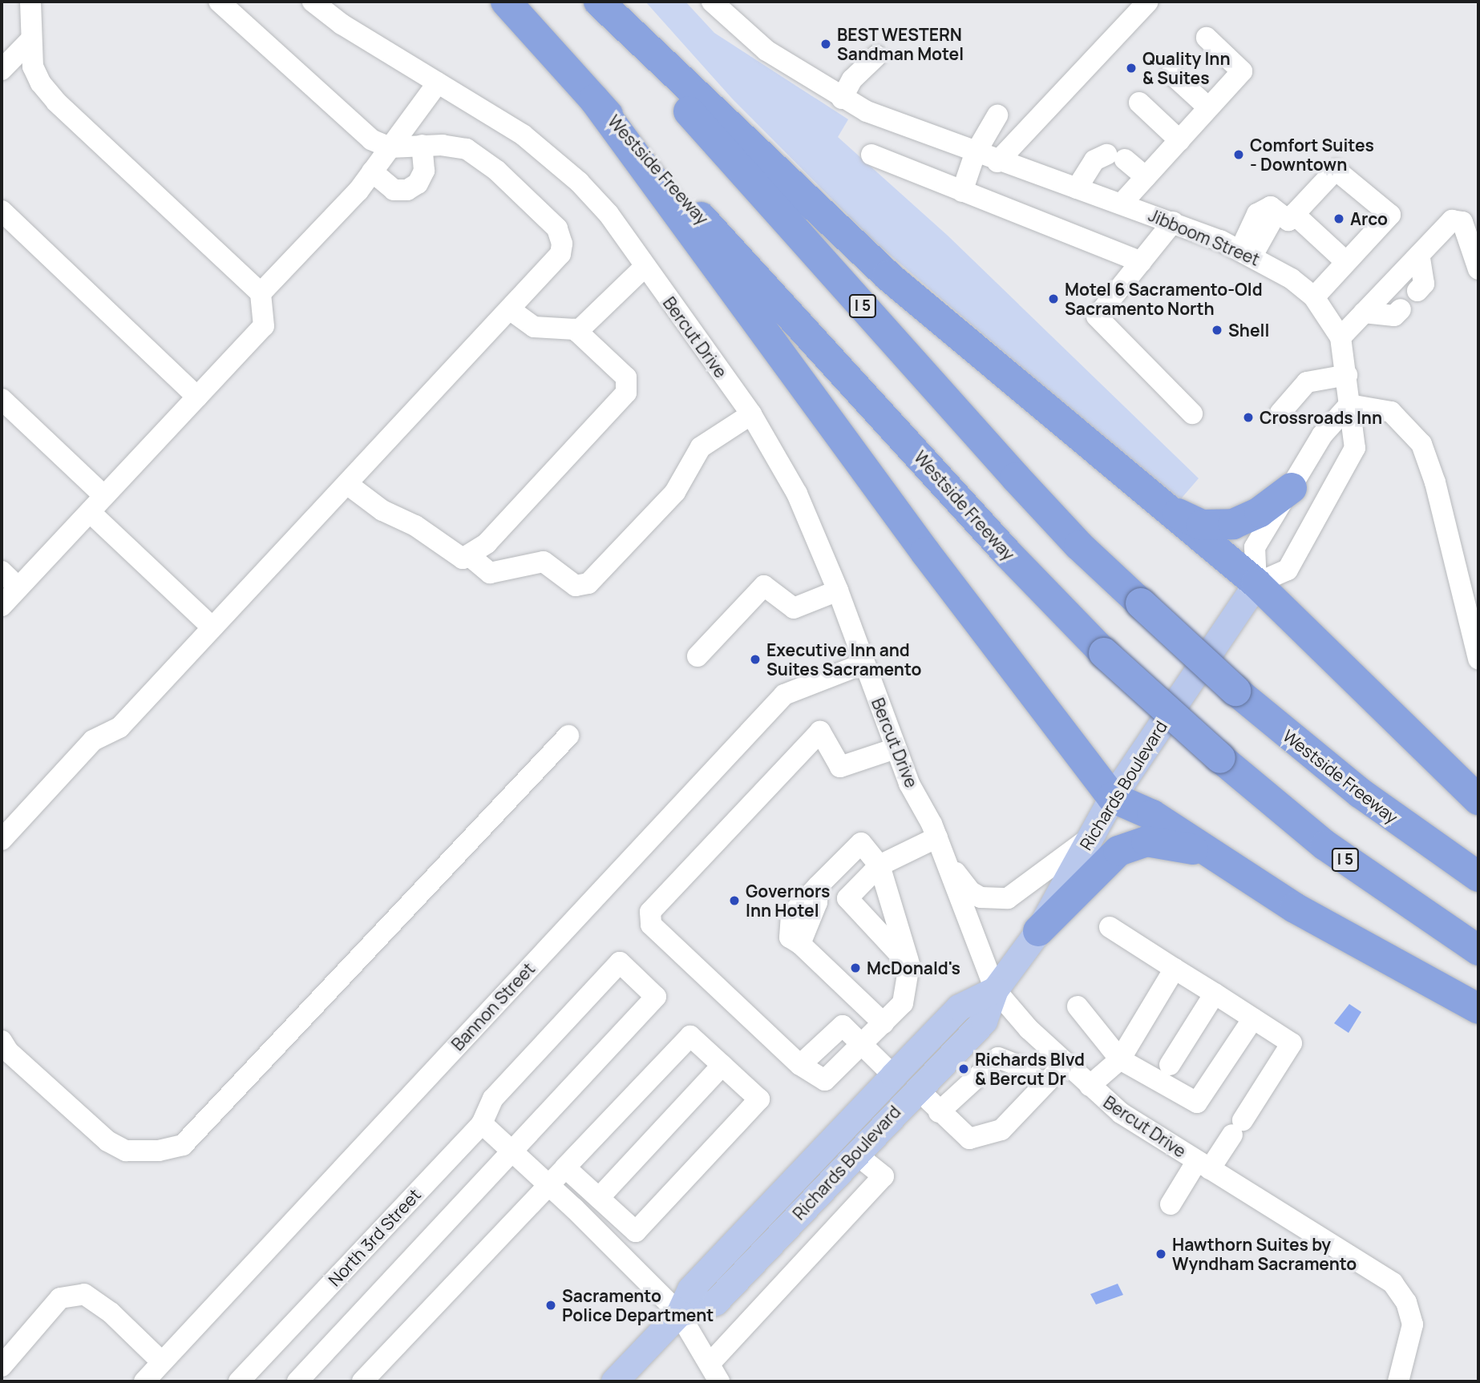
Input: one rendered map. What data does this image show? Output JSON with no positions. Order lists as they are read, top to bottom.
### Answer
{
  "streets": {
    "highway": ["Westside Freeway", "I 5"],
    "main road": ["Richards Boulevard"],
    "street": [
      "Jibboom Street",
      "Bercut Drive",
      "Bannon Street",
      "North 3rd Street"
    ]
  },
  "crossings": [
    ["Bercut Drive", "Richards Boulevard"],
    ["Bercut Drive", "Bannon Street"]
  ],
  "places": [
    "BEST WESTERN Sandman Motel",
    "Quality Inn & Suites",
    "Comfort Suites - Downtown",
    "Arco",
    "Motel 6 Sacramento-Old Sacramento North",
    "Shell",
    "Crossroads Inn",
    "Executive Inn and Suites Sacramento",
    "Governors Inn Hotel",
    "McDonald's",
    "Richards Blvd & Bercut Dr",
    "Hawthorn Suites by Wyndham Sacramento",
    "Sacramento Police Department"
  ]
}
